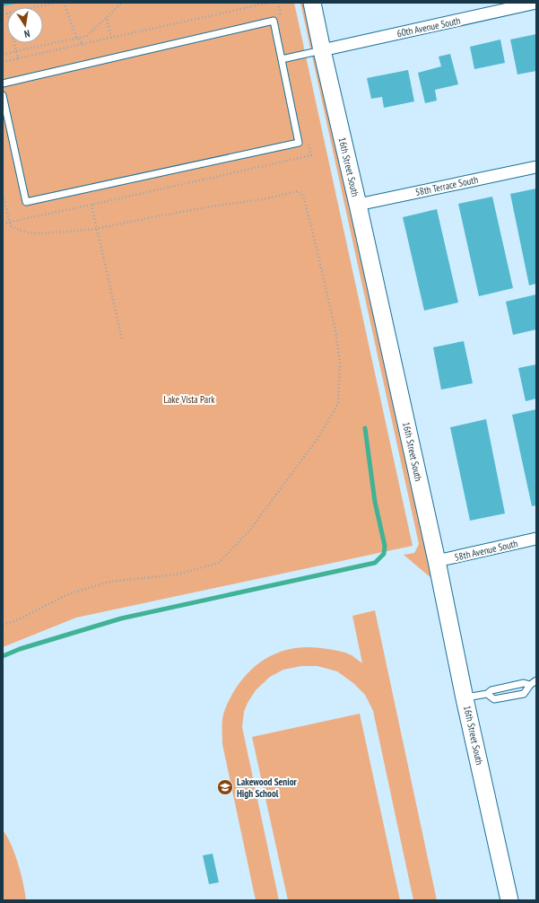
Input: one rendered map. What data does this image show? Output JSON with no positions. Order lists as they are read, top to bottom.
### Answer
{
  "streets": {
    "street": [
      "60th Avenue South",
      "16th Street South",
      "58th Terrace South",
      "58th Avenue South"
    ]
  },
  "crossings": [
    ["60th Avenue South", "16th Street South"],
    ["16th Street South", "58th Terrace South"],
    ["16th Street South", "58th Avenue South"]
  ],
  "parks": ["Lake Vista Park"],
  "places": {
    "school or university": ["Lakewood Senior High School"]
  },
  "north": "bottom"
}
